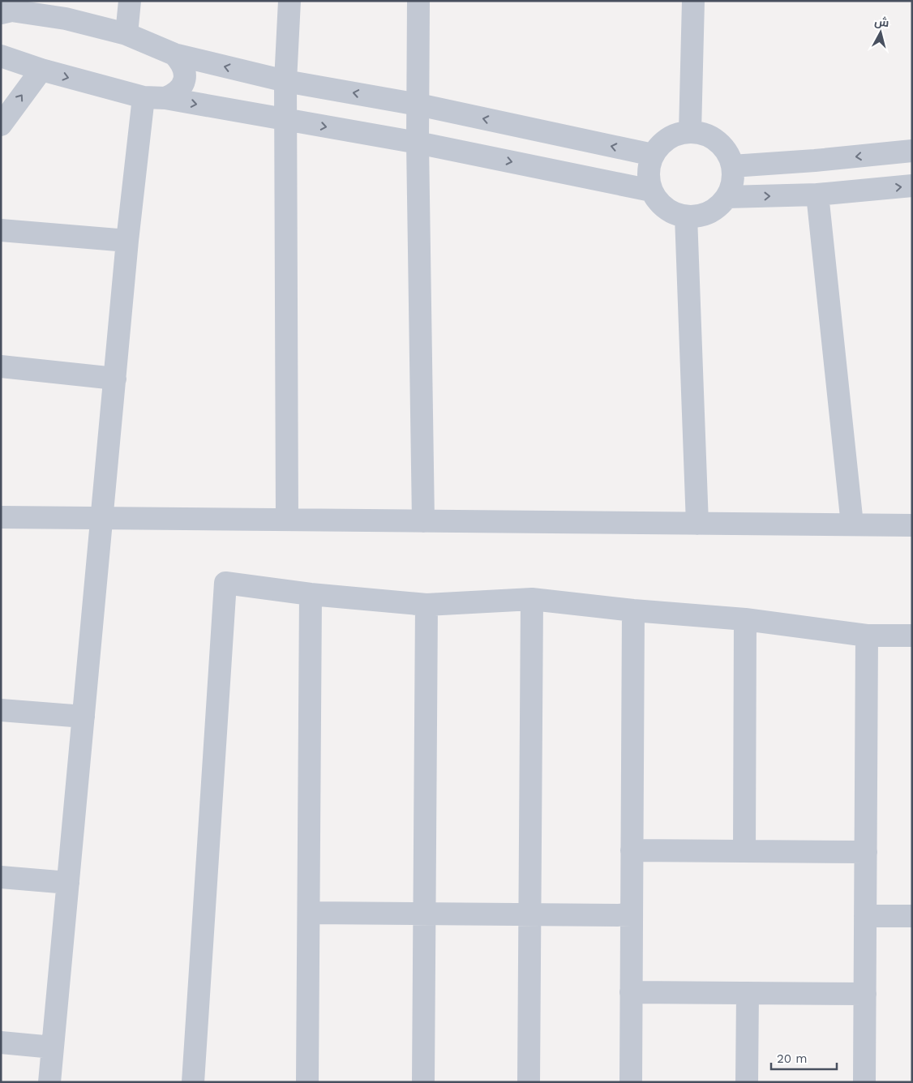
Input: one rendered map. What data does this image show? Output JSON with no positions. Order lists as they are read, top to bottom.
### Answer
{
  "scale_bar": "20 m",
  "north": "top"
}
